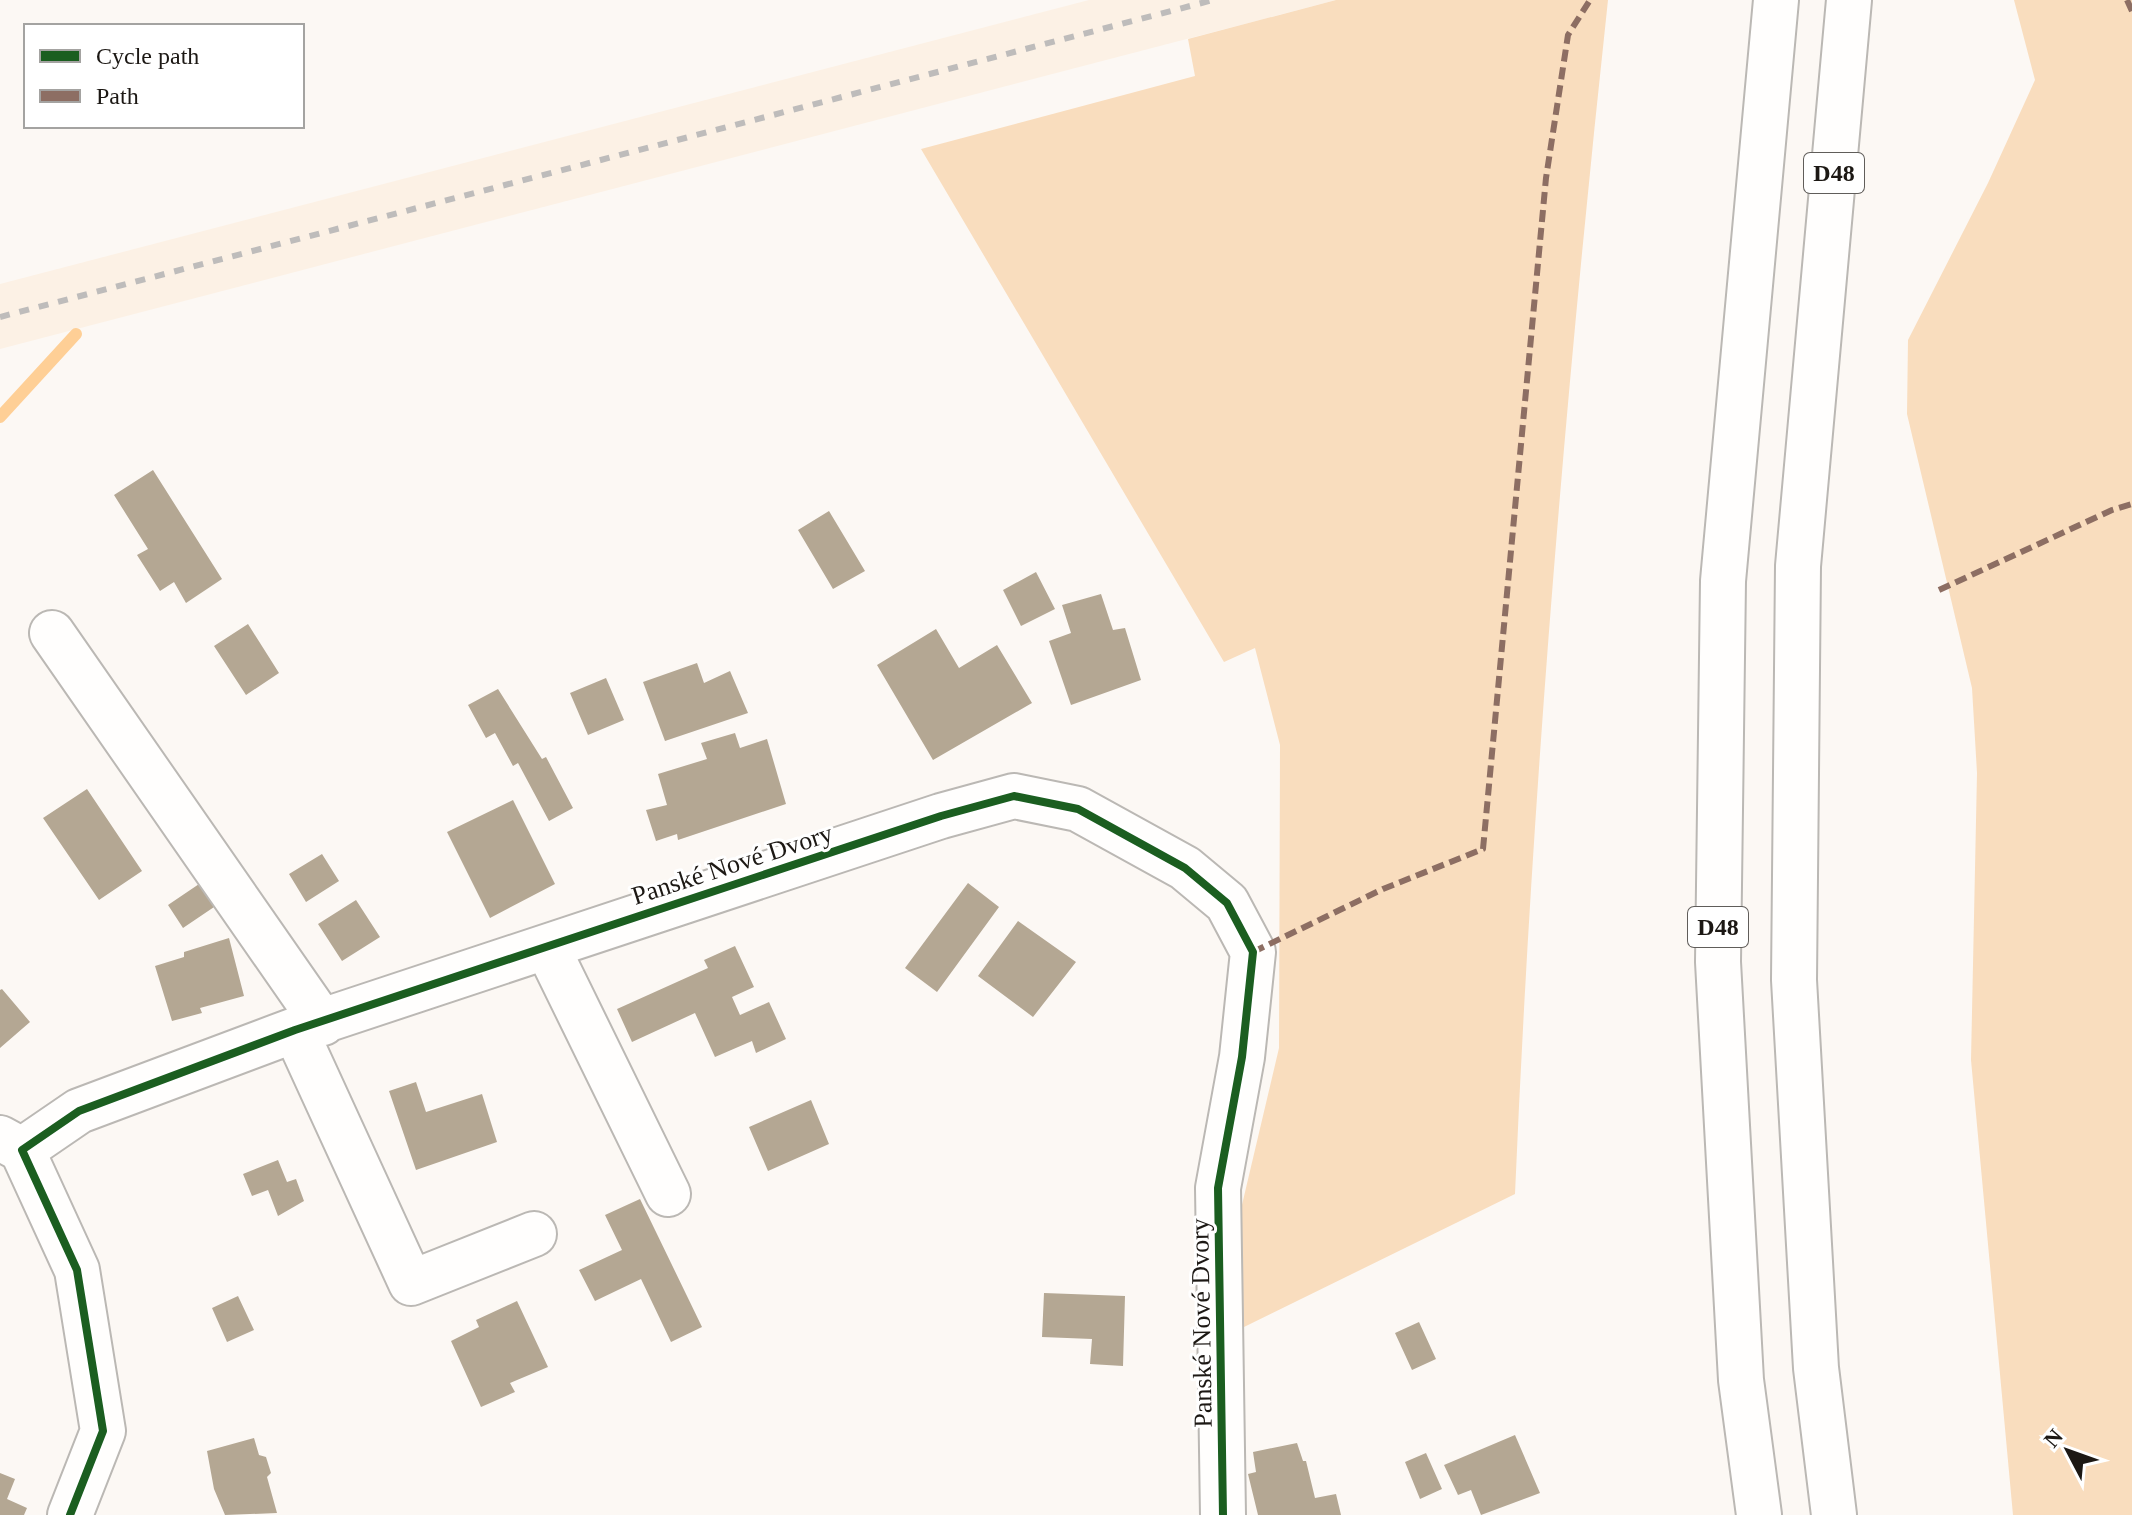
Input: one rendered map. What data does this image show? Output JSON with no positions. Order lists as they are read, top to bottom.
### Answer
{
  "streets": {
    "main road": ["D48", "Panské Nové Dvory"]
  },
  "legend": ["Cycle path", "Path"],
  "north": "top left"
}
